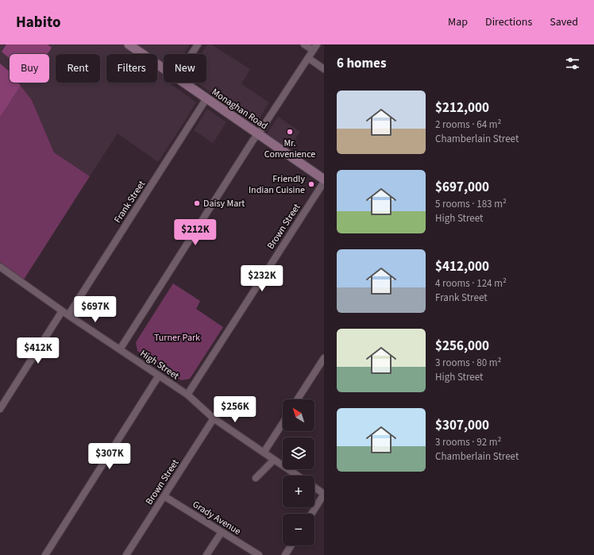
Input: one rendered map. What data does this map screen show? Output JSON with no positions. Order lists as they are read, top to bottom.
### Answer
{
  "streets": {
    "main road": ["Monaghan Road"],
    "street": [
      "Frank Street",
      "Brown Street",
      "High Street",
      "Grady Avenue"
    ]
  },
  "crossings": [
    ["Monaghan Road", "Frank Street"],
    ["Monaghan Road", "Brown Street"],
    ["Frank Street", "High Street"],
    ["Brown Street", "High Street"],
    ["Brown Street", "Grady Avenue"]
  ],
  "parks": ["Turner Park"],
  "places": ["Mr. Convenience", "Friendly Indian Cuisine", "Daisy Mart"],
  "north": "top left",
  "page": {
    "header": "Habito",
    "nav": ["Map", "Directions", "Saved"],
    "heading": "6 homes",
    "chip": [
      "Buy",
      "Rent",
      "Filters",
      "New"
    ],
    "list": [
      {
        "name": "$212,000",
        "note": "2 rooms · 64 m² · Chamberlain Street"
      },
      {
        "name": "$697,000",
        "note": "5 rooms · 183 m² · High Street"
      },
      {
        "name": "$412,000",
        "note": "4 rooms · 124 m² · Frank Street"
      },
      {
        "name": "$256,000",
        "note": "3 rooms · 80 m² · High Street"
      },
      {
        "name": "$307,000",
        "note": "3 rooms · 92 m² · Chamberlain Street"
      }
    ],
    "price": [
      "$212K",
      "$232K",
      "$697K",
      "$412K",
      "$256K",
      "$307K"
    ],
    "map_buttons": ["+", "−"]
  }
}
